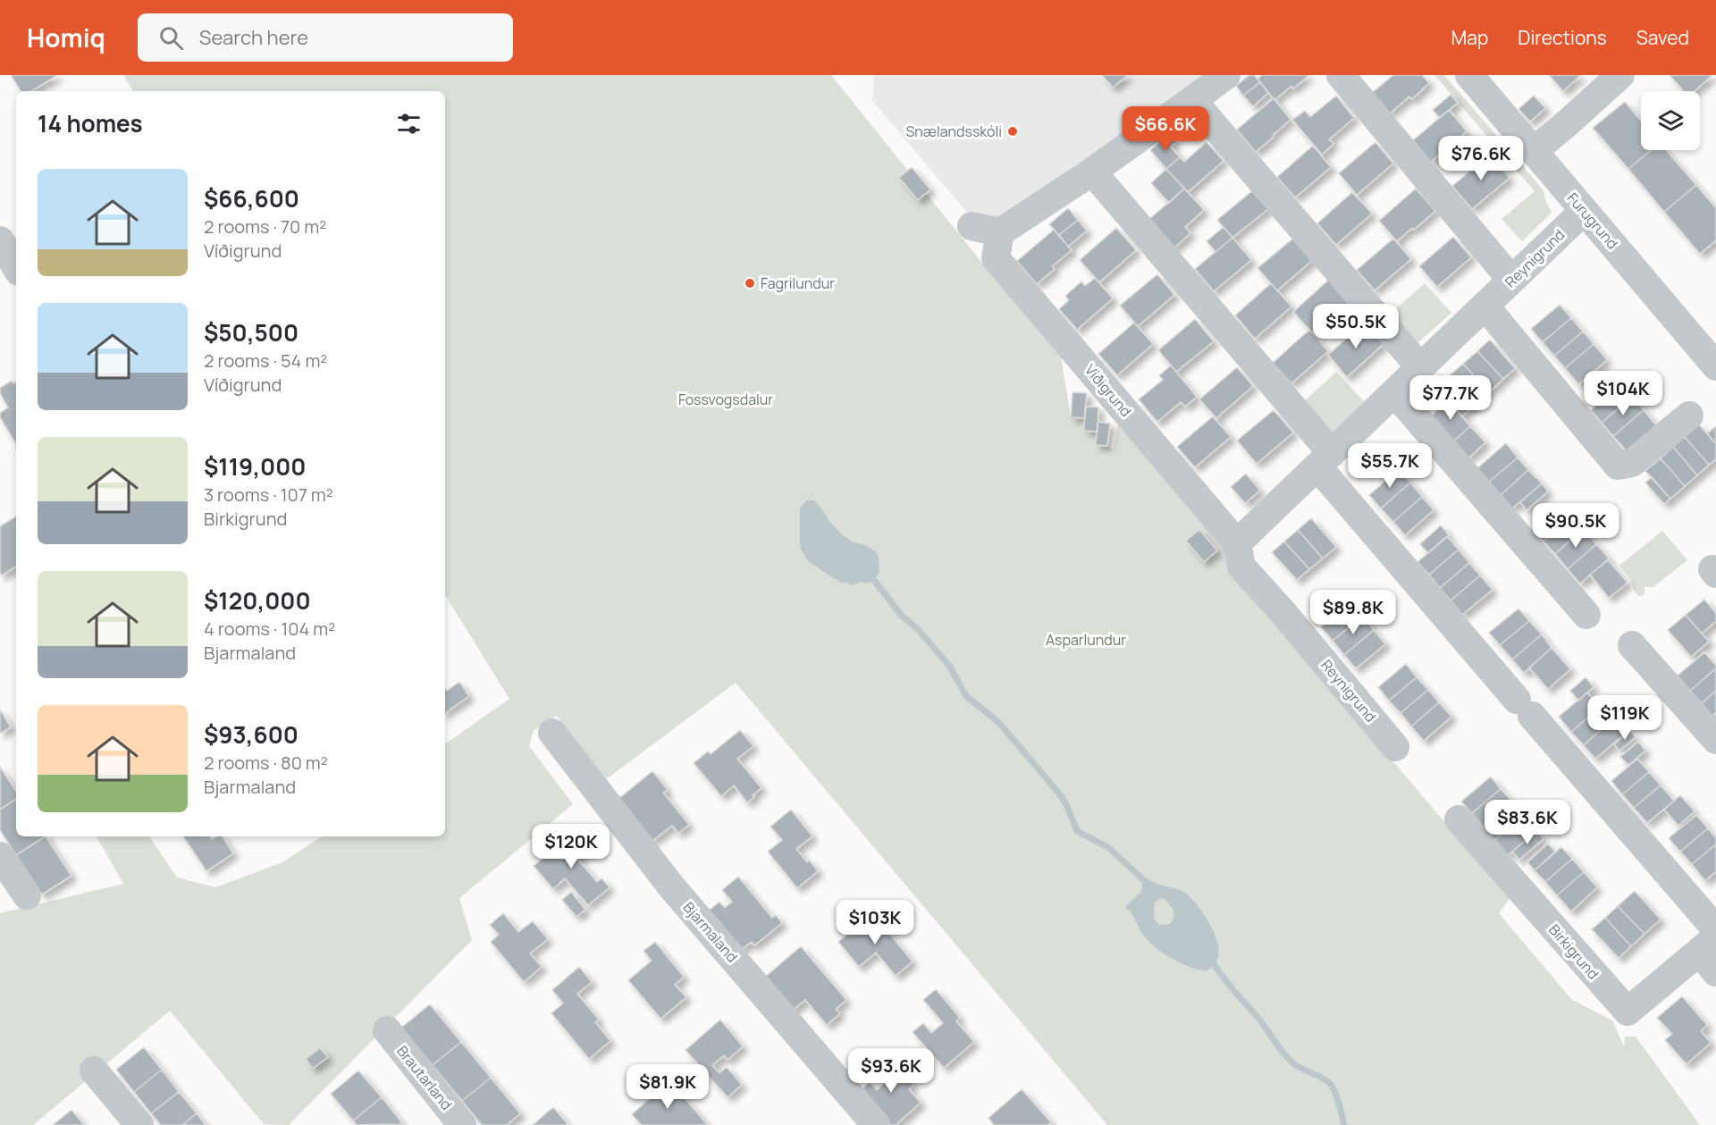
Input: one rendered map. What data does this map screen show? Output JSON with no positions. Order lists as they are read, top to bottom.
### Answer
{
  "streets": {
    "street": [
      "Furugrund",
      "Reynigrund",
      "Víðigrund",
      "Bjarmaland",
      "Birkigrund",
      "Brautarland"
    ]
  },
  "crossings": [
    ["Furugrund", "Reynigrund"],
    ["Reynigrund", "Víðigrund"]
  ],
  "parks": ["Fossvogsdalur", "Asparlundur"],
  "places": ["Snælandsskóli", "Fagrilundur"],
  "page": {
    "header": "Homiq",
    "search": "Search here",
    "nav": ["Map", "Directions", "Saved"],
    "heading": "14 homes",
    "price": [
      "$66.6K",
      "$76.6K",
      "$50.5K",
      "$104K",
      "$77.7K",
      "$55.7K",
      "$90.5K",
      "$89.8K",
      "$119K",
      "$83.6K",
      "$120K",
      "$103K",
      "$93.6K",
      "$81.9K"
    ],
    "list": [
      {
        "name": "$66,600",
        "note": "2 rooms · 70 m² · Víðigrund"
      },
      {
        "name": "$50,500",
        "note": "2 rooms · 54 m² · Víðigrund"
      },
      {
        "name": "$119,000",
        "note": "3 rooms · 107 m² · Birkigrund"
      },
      {
        "name": "$120,000",
        "note": "4 rooms · 104 m² · Bjarmaland"
      },
      {
        "name": "$93,600",
        "note": "2 rooms · 80 m² · Bjarmaland"
      }
    ]
  }
}
